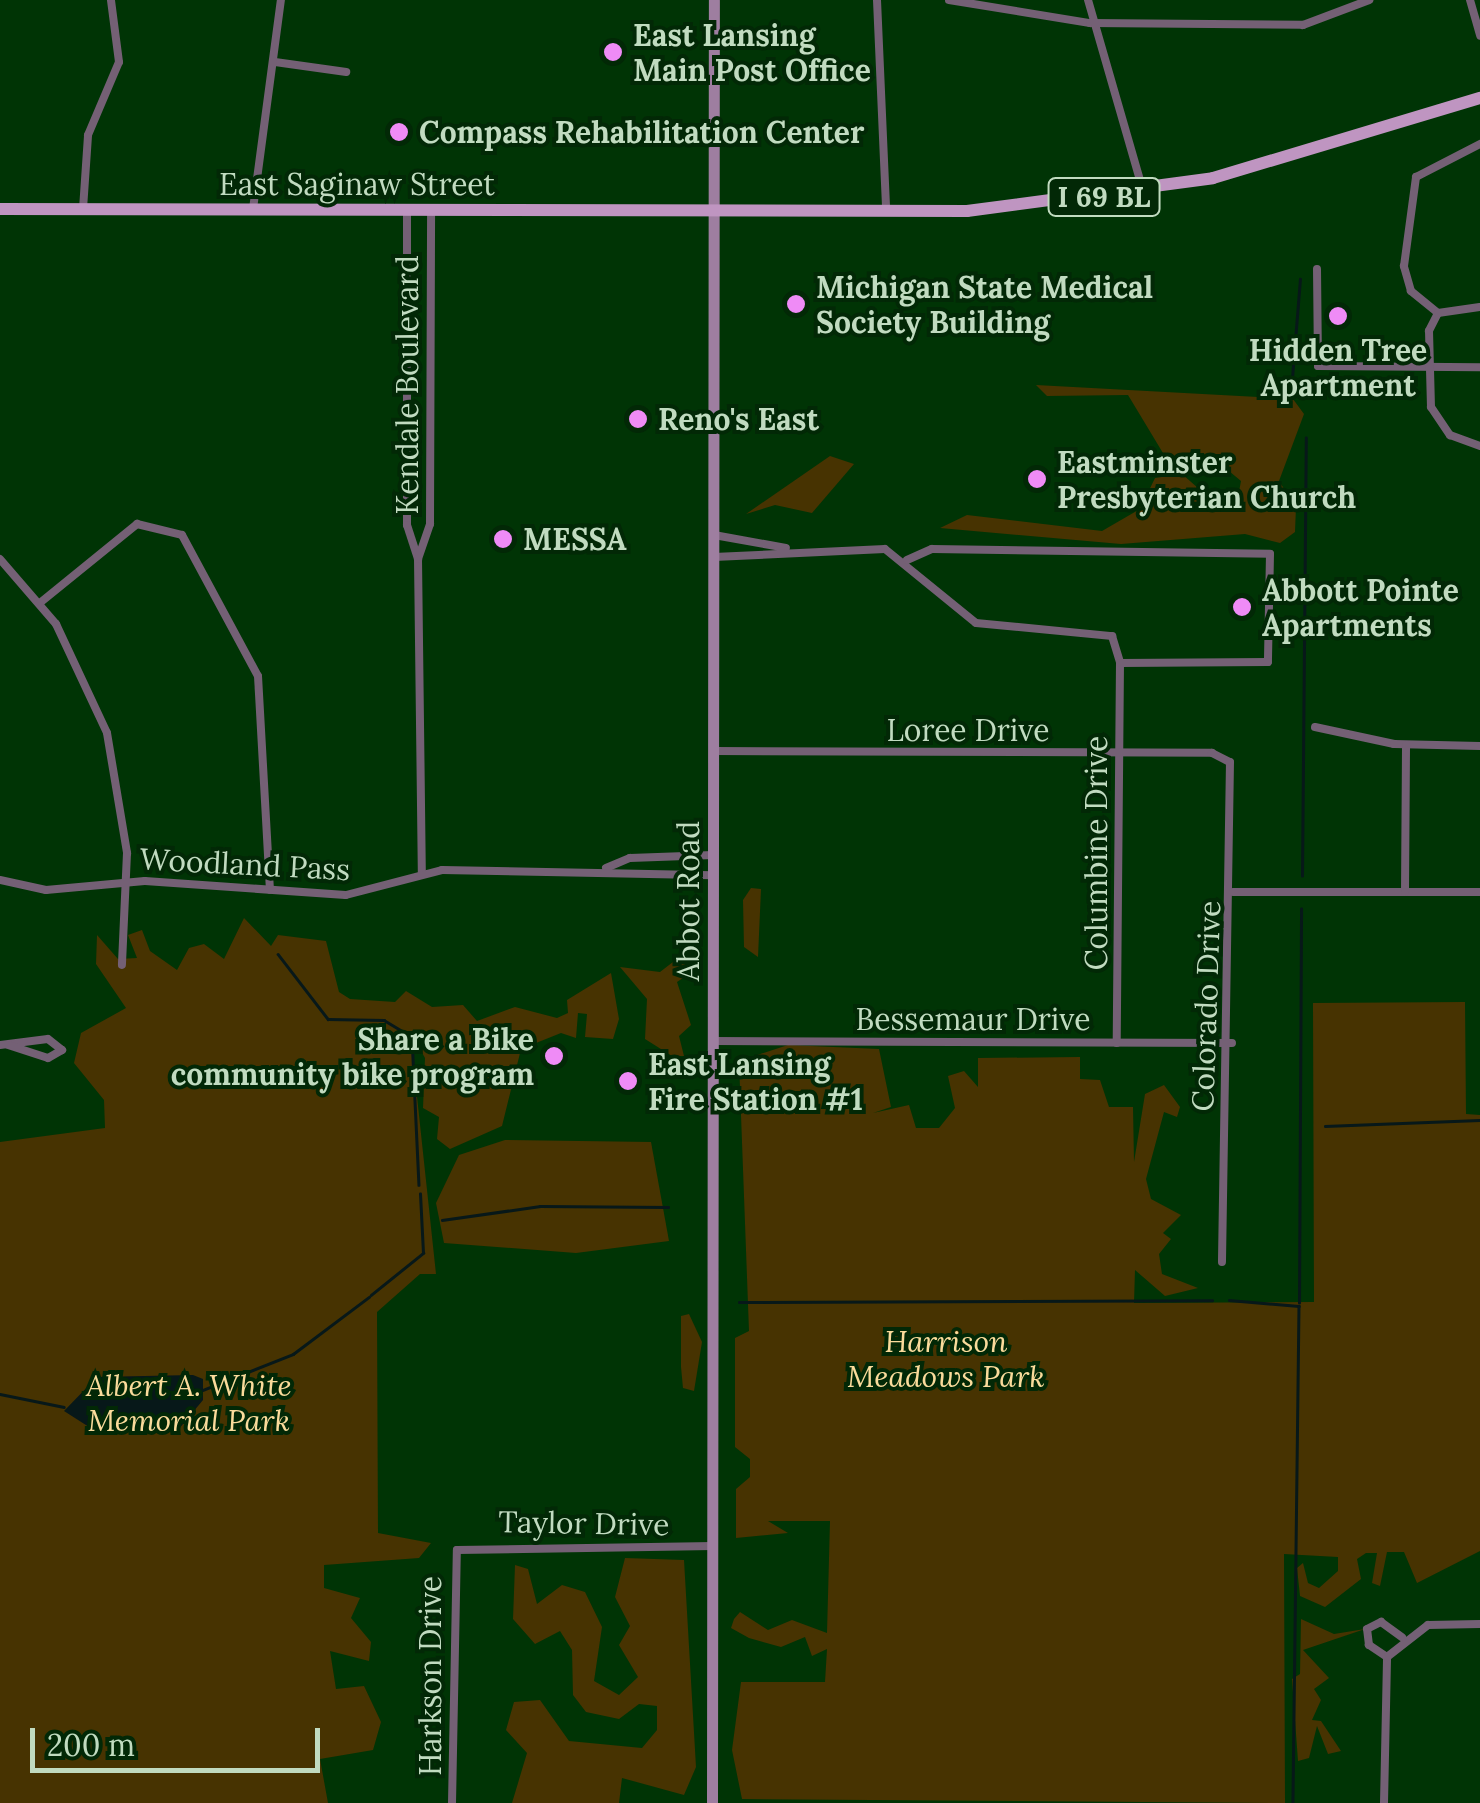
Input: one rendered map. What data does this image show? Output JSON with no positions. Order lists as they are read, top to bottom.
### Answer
{
  "streets": {
    "main road": ["East Saginaw Street", "I 69 BL", "Abbot Road"],
    "street": [
      "Kendale Boulevard",
      "Loree Drive",
      "Columbine Drive",
      "Woodland Pass",
      "Colorado Drive",
      "Bessemaur Drive",
      "Taylor Drive",
      "Harkson Drive"
    ]
  },
  "crossings": [
    ["East Saginaw Street", "I 69 BL"],
    ["East Saginaw Street", "Kendale Boulevard"],
    ["East Saginaw Street", "Abbot Road"],
    ["I 69 BL", "Abbot Road"],
    ["Kendale Boulevard", "Woodland Pass"],
    ["Loree Drive", "Columbine Drive"],
    ["Loree Drive", "Abbot Road"],
    ["Loree Drive", "Colorado Drive"],
    ["Columbine Drive", "Bessemaur Drive"],
    ["Woodland Pass", "Abbot Road"],
    ["Abbot Road", "Bessemaur Drive"],
    ["Abbot Road", "Taylor Drive"],
    ["Colorado Drive", "Bessemaur Drive"],
    ["Taylor Drive", "Harkson Drive"]
  ],
  "parks": ["Harrison Meadows Park", "Albert A. White Memorial Park"],
  "places": [
    "East Lansing Main Post Office",
    "Compass Rehabilitation Center",
    "Michigan State Medical Society Building",
    "Hidden Tree Apartment",
    "Reno's East",
    "Eastminster Presbyterian Church",
    "MESSA",
    "Abbott Pointe Apartments",
    "Share a Bike community bike program",
    "East Lansing Fire Station #1"
  ],
  "scale_bar": "200 m"
}
